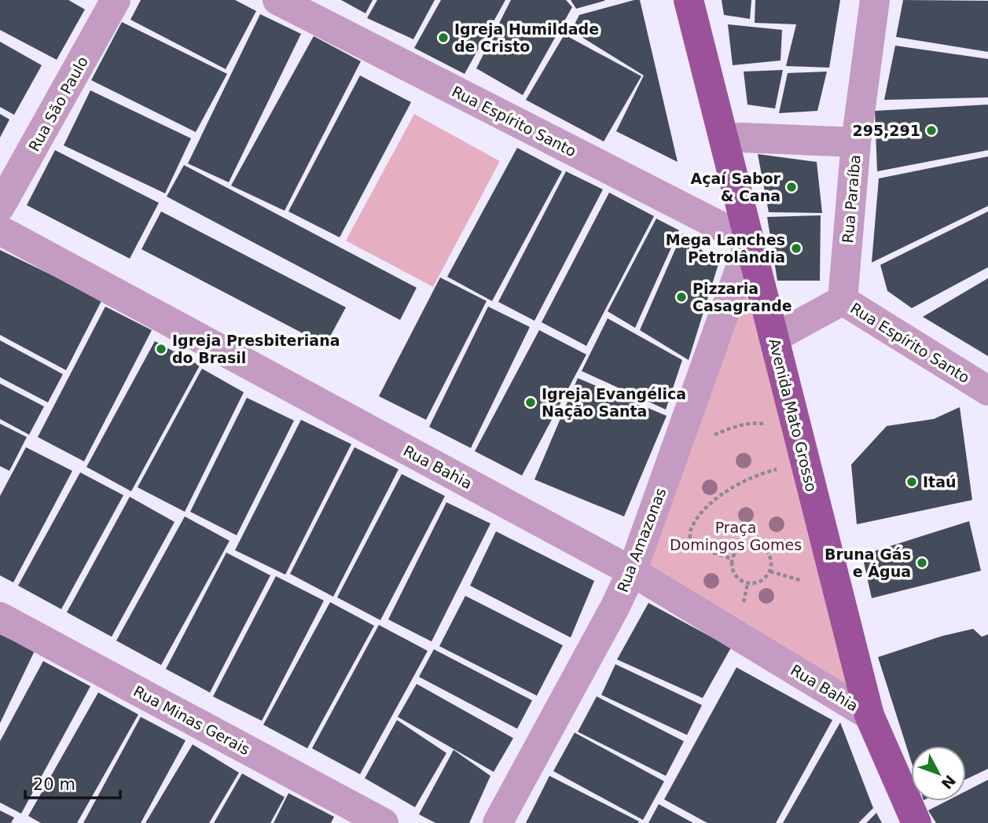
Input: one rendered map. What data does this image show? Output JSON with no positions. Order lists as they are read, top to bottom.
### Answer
{
  "streets": {
    "main road": ["Avenida Mato Grosso"],
    "street": [
      "Rua São Paulo",
      "Rua Espírito Santo",
      "Rua Paraíba",
      "Rua Bahia",
      "Rua Amazonas",
      "Rua Minas Gerais"
    ]
  },
  "crossings": [
    ["Rua Espírito Santo", "Rua Paraíba"],
    ["Rua Espírito Santo", "Avenida Mato Grosso"],
    ["Rua Espírito Santo", "Rua Amazonas"],
    ["Avenida Mato Grosso", "Rua Bahia"],
    ["Avenida Mato Grosso", "Rua Amazonas"],
    ["Rua Bahia", "Rua Amazonas"]
  ],
  "parks": ["Praça Domingos Gomes"],
  "places": [
    "Igreja Humildade de Cristo",
    "295,291",
    "Açaí Sabor & Cana",
    "Mega Lanches Petrolândia",
    "Pizzaria Casagrande",
    "Igreja Presbiteriana do Brasil",
    "Igreja Evangélica Nação Santa",
    "Itaú",
    "Bruna Gás e Água"
  ],
  "scale_bar": "20 m",
  "north": "bottom right"
}
